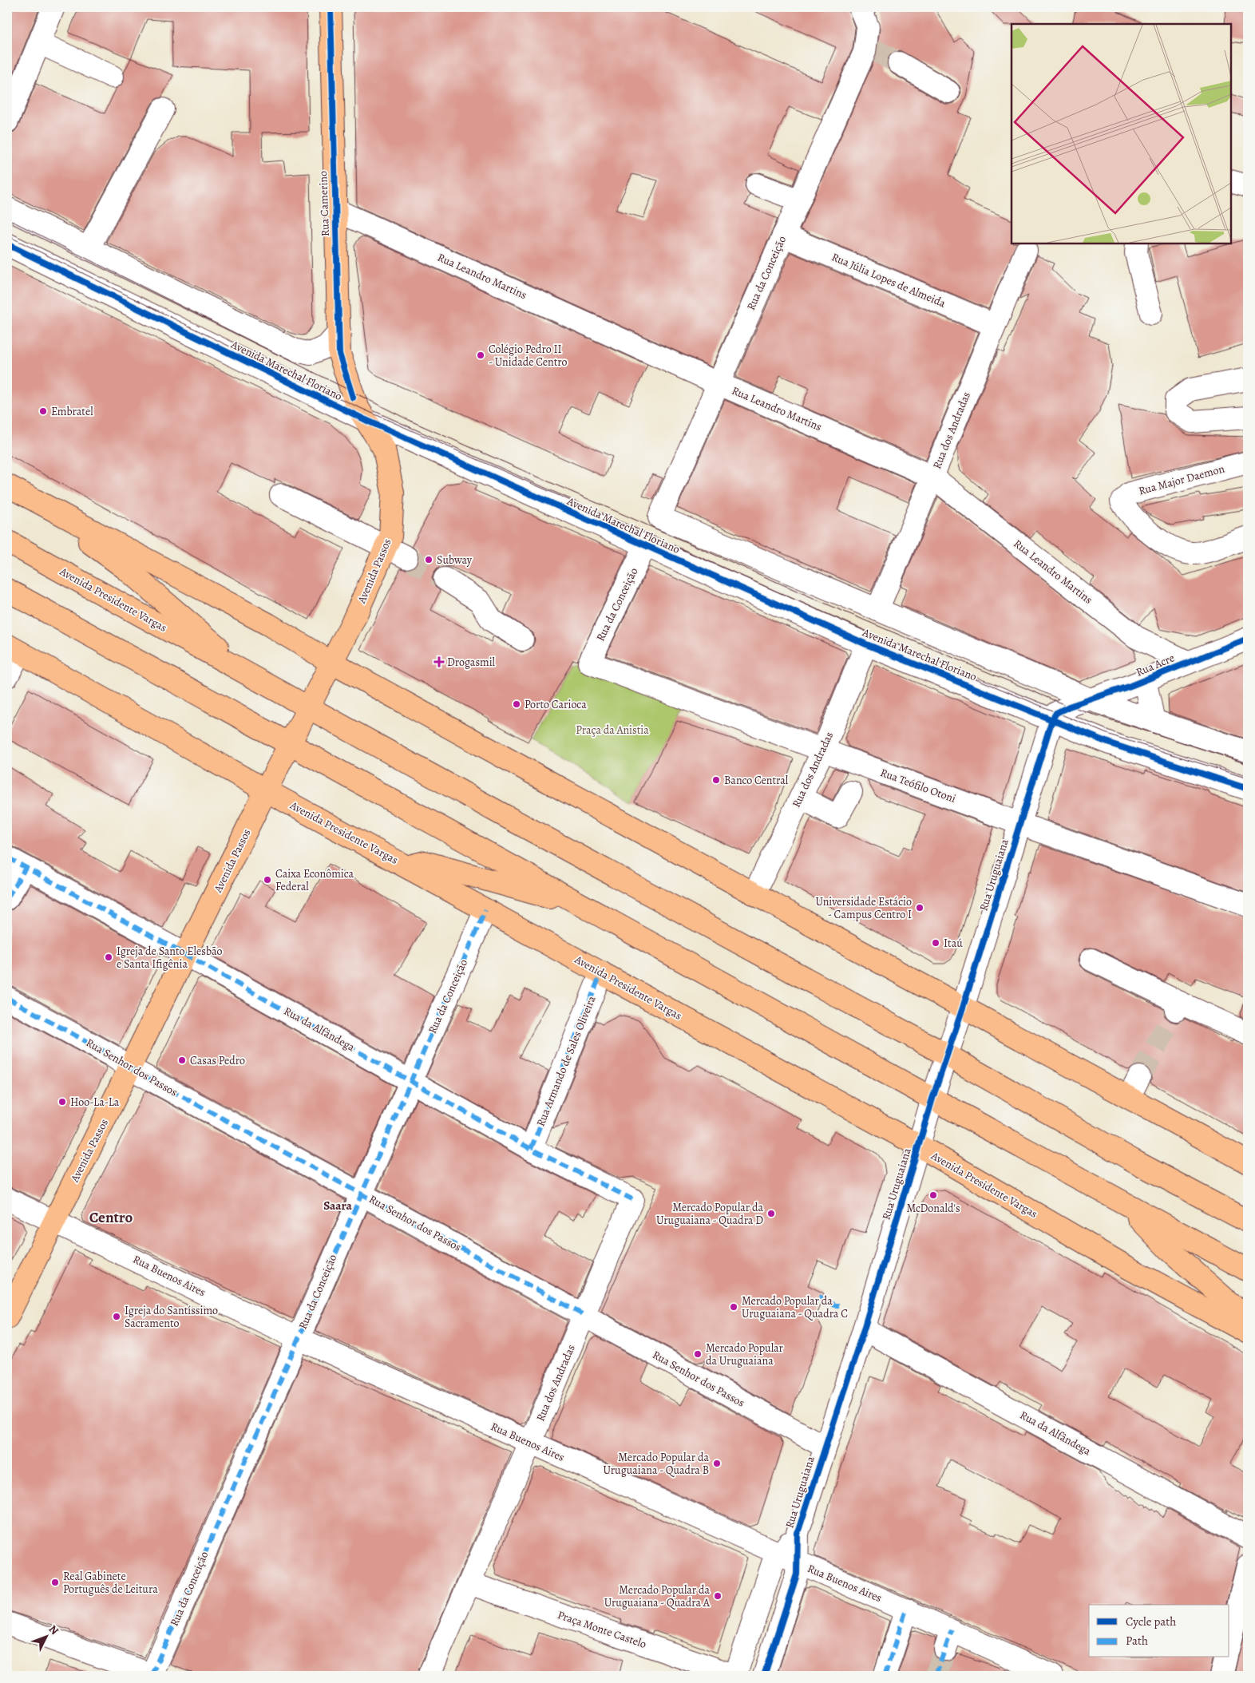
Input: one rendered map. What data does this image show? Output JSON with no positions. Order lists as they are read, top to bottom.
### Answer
{
  "streets": {
    "main road": ["Rua Camerino", "Avenida Passos", "Avenida Presidente Vargas"],
    "street": [
      "Rua da Conceição",
      "Rua Leandro Martins",
      "Rua Júlia Lopes de Almeida",
      "Avenida Marechal Floriano",
      "Rua dos Andradas",
      "Rua Major Daemon",
      "Rua Acre",
      "Rua Teófilo Otoni",
      "Rua Uruguaiana",
      "Rua da Alfândega",
      "Rua Armando de Sales Oliveira",
      "Rua Senhor dos Passos",
      "Rua Buenos Aires",
      "Praça Monte Castelo"
    ]
  },
  "crossings": [
    ["Rua Camerino", "Rua Leandro Martins"],
    ["Rua Camerino", "Avenida Marechal Floriano"],
    ["Rua Camerino", "Avenida Passos"],
    ["Rua da Conceição", "Rua Leandro Martins"],
    ["Rua da Conceição", "Rua Júlia Lopes de Almeida"],
    ["Rua da Conceição", "Avenida Marechal Floriano"],
    ["Rua da Conceição", "Avenida Presidente Vargas"],
    ["Rua da Conceição", "Rua Teófilo Otoni"],
    ["Rua da Conceição", "Rua da Alfândega"],
    ["Rua da Conceição", "Rua Senhor dos Passos"],
    ["Rua da Conceição", "Rua Buenos Aires"],
    ["Rua Leandro Martins", "Rua dos Andradas"],
    ["Rua Leandro Martins", "Rua Acre"],
    ["Rua Júlia Lopes de Almeida", "Rua dos Andradas"],
    ["Avenida Marechal Floriano", "Rua dos Andradas"],
    ["Avenida Marechal Floriano", "Avenida Passos"],
    ["Avenida Marechal Floriano", "Rua Acre"],
    ["Avenida Marechal Floriano", "Rua Uruguaiana"],
    ["Rua dos Andradas", "Rua Teófilo Otoni"],
    ["Rua dos Andradas", "Rua da Alfândega"],
    ["Rua dos Andradas", "Rua Senhor dos Passos"],
    ["Rua dos Andradas", "Rua Buenos Aires"],
    ["Rua dos Andradas", "Praça Monte Castelo"],
    ["Avenida Passos", "Avenida Presidente Vargas"],
    ["Avenida Passos", "Rua da Alfândega"],
    ["Avenida Passos", "Rua Senhor dos Passos"],
    ["Avenida Passos", "Rua Buenos Aires"],
    ["Avenida Presidente Vargas", "Rua Uruguaiana"],
    ["Avenida Presidente Vargas", "Rua Armando de Sales Oliveira"],
    ["Rua Acre", "Rua Uruguaiana"],
    ["Rua Teófilo Otoni", "Rua Uruguaiana"],
    ["Rua Uruguaiana", "Rua da Alfândega"],
    ["Rua Uruguaiana", "Rua Senhor dos Passos"],
    ["Rua Uruguaiana", "Rua Buenos Aires"],
    ["Rua Uruguaiana", "Praça Monte Castelo"],
    ["Rua da Alfândega", "Rua Armando de Sales Oliveira"]
  ],
  "districts": ["Saara", "Centro"],
  "parks": ["Praça da Anistia"],
  "places": {
    "other": [
      "Colégio Pedro II - Unidade Centro",
      "Embratel",
      "Subway",
      "Porto Carioca",
      "Banco Central",
      "Caixa Econômica Federal",
      "Universidade Estácio - Campus Centro I",
      "Itaú",
      "Igreja de Santo Elesbão e Santa Ifigênia",
      "Casas Pedro",
      "Hoo-La-La",
      "McDonald's",
      "Mercado Popular da Uruguaiana - Quadra D",
      "Mercado Popular da Uruguaiana - Quadra C",
      "Igreja do Santíssimo Sacramento",
      "Mercado Popular da Uruguaiana",
      "Mercado Popular da Uruguaiana - Quadra B",
      "Real Gabinete Português de Leitura",
      "Mercado Popular da Uruguaiana - Quadra A"
    ],
    "health": ["Drogasmil"]
  },
  "legend": ["Cycle path", "Path"],
  "north": "top right"
}
